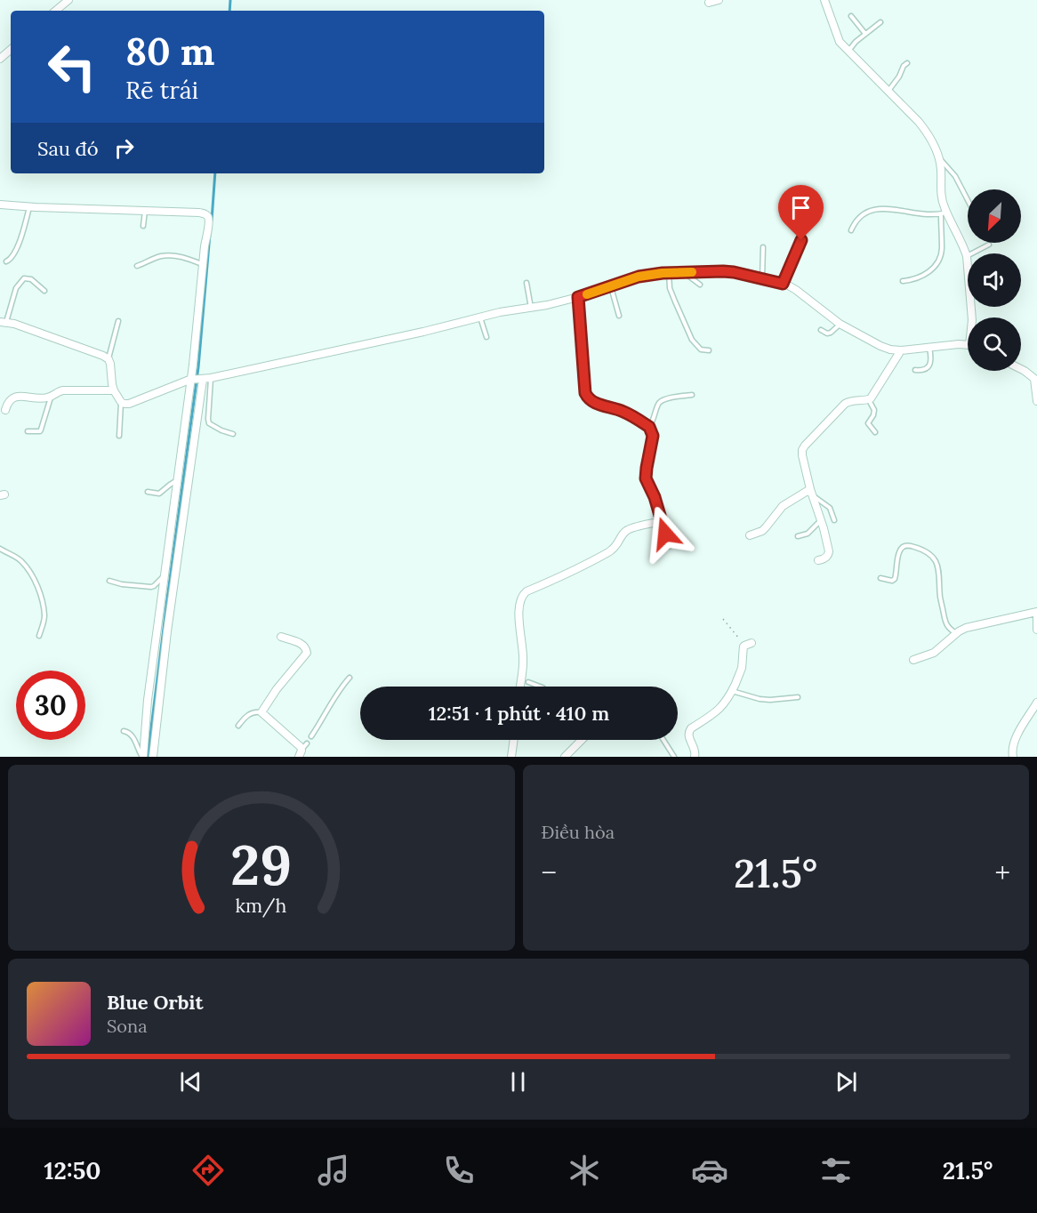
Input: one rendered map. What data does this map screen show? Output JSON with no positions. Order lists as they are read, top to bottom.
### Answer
{
  "north": "bottom left",
  "page": {
    "turn": ["80 m", "Rẽ trái"],
    "then": "Sau đó",
    "limit": "30",
    "trip": "12:51 · 1 phút · 410 m",
    "tile": "Điều hòa",
    "heat": ["−", "21.5°", "+"],
    "song": ["Blue Orbit", "Sona"],
    "tabs": ["12:50", "21.5°"],
    "gauge": ["29", "km/h"]
  }
}
